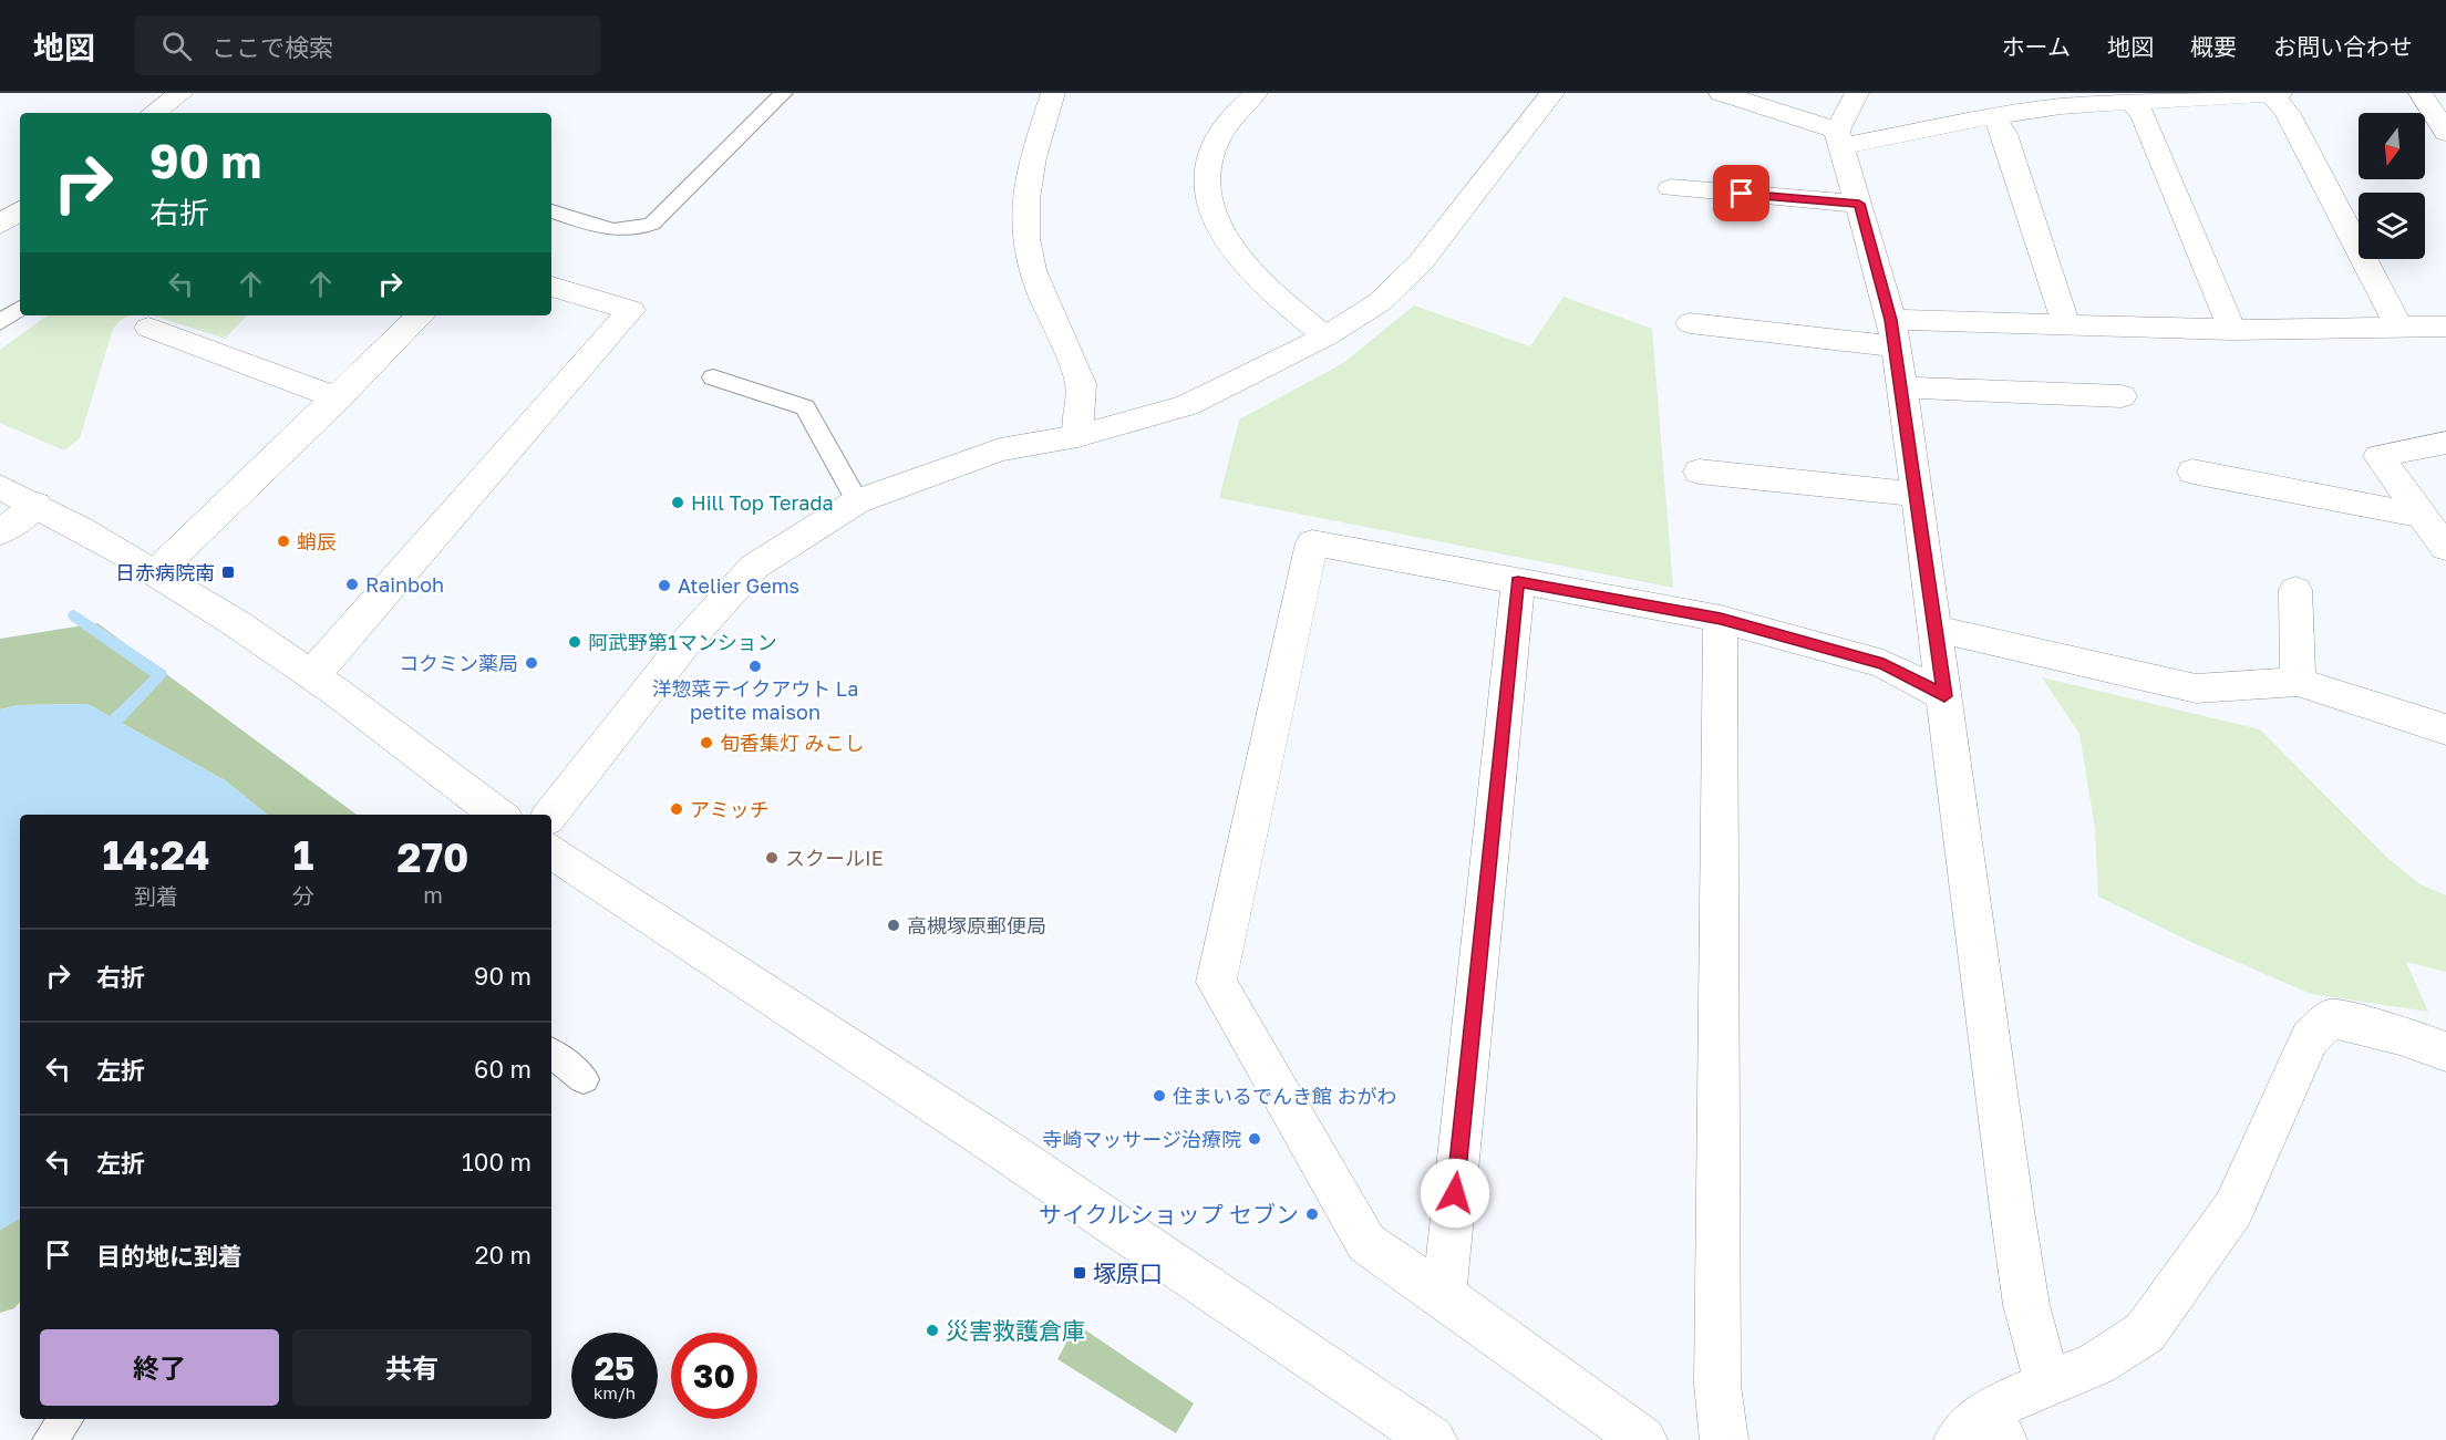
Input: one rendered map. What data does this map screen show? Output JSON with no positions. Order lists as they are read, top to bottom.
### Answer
{
  "places": {
    "other": [
      "Hill Top Terada",
      "蛸辰",
      "Rainboh",
      "Atelier Gems",
      "阿武野第1マンション",
      "コクミン薬局",
      "洋惣菜テイクアウト La petite maison",
      "旬香集灯 みこし",
      "アミッチ",
      "スクールIE",
      "高槻塚原郵便局",
      "住まいるでんき館 おがわ",
      "寺崎マッサージ治療院",
      "サイクルショップ セブン",
      "災害救護倉庫"
    ],
    "transit": ["日赤病院南", "塚原口"]
  },
  "north": "bottom",
  "page": {
    "header": "地図",
    "search": "ここで検索",
    "nav": [
      "ホーム",
      "地図",
      "概要",
      "お問い合わせ"
    ],
    "turn": ["90 m", "右折"],
    "eta": [
      "14:24",
      "到着",
      "1",
      "分",
      "270",
      "m"
    ],
    "list": [
      {
        "name": "右折",
        "value": "90 m"
      },
      {
        "name": "左折",
        "value": "60 m"
      },
      {
        "name": "左折",
        "value": "100 m"
      },
      {
        "name": "目的地に到着",
        "value": "20 m"
      }
    ],
    "buttons": ["終了", "共有"],
    "speed": "25 km/h",
    "limit": "30"
  }
}
